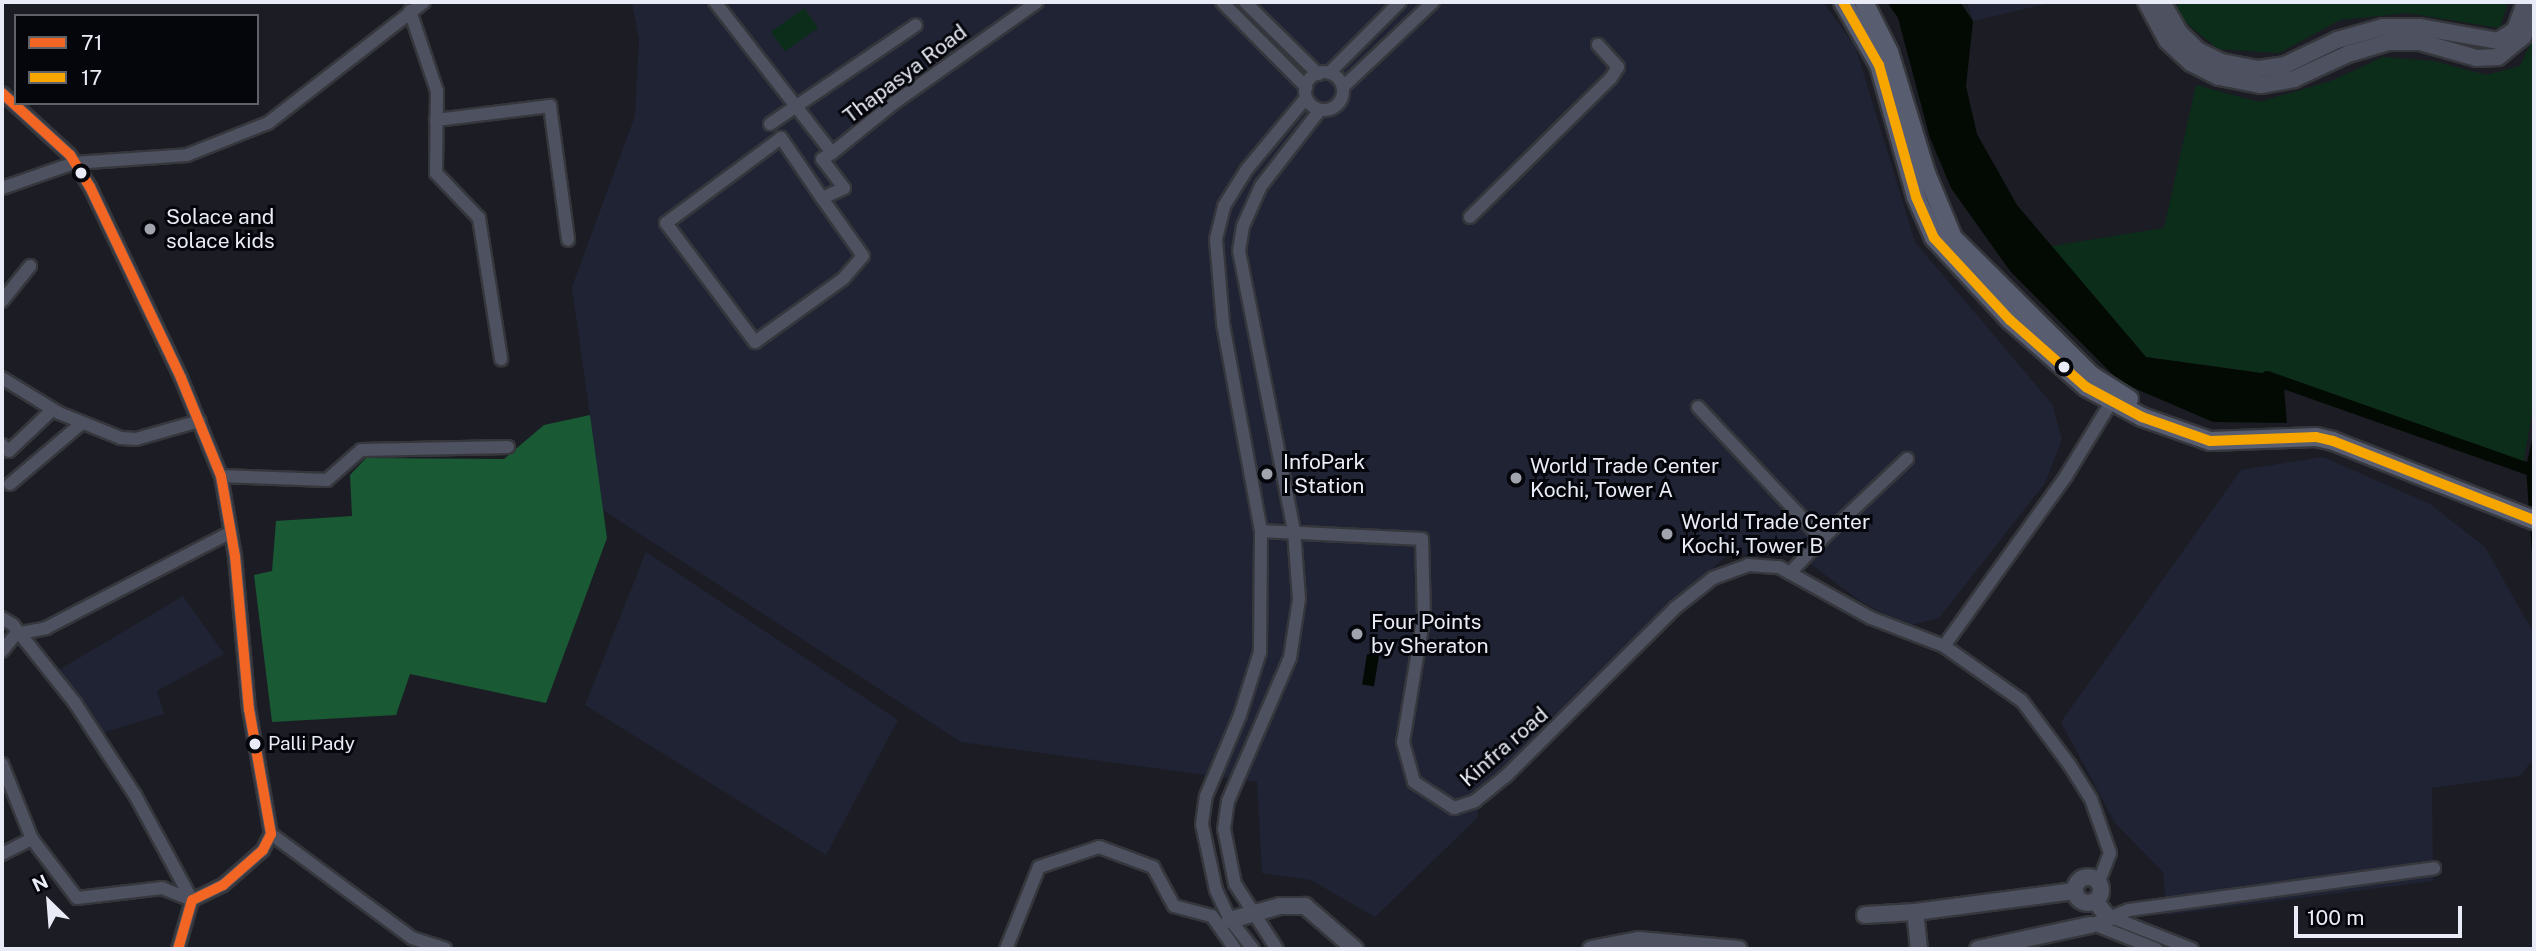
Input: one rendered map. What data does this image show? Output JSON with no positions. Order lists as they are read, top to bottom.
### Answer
{
  "streets": {
    "street": ["Thapasya Road", "Kinfra road"]
  },
  "places": [
    "Solace and solace kids",
    "InfoPark I Station",
    "World Trade Center Kochi, Tower A",
    "World Trade Center Kochi, Tower B",
    "Four Points by Sheraton",
    "Palli Pady"
  ],
  "lines": ["transit line 17", "transit line 71"],
  "legend": ["71", "17"],
  "scale_bar": "100 m",
  "north": "top left"
}
